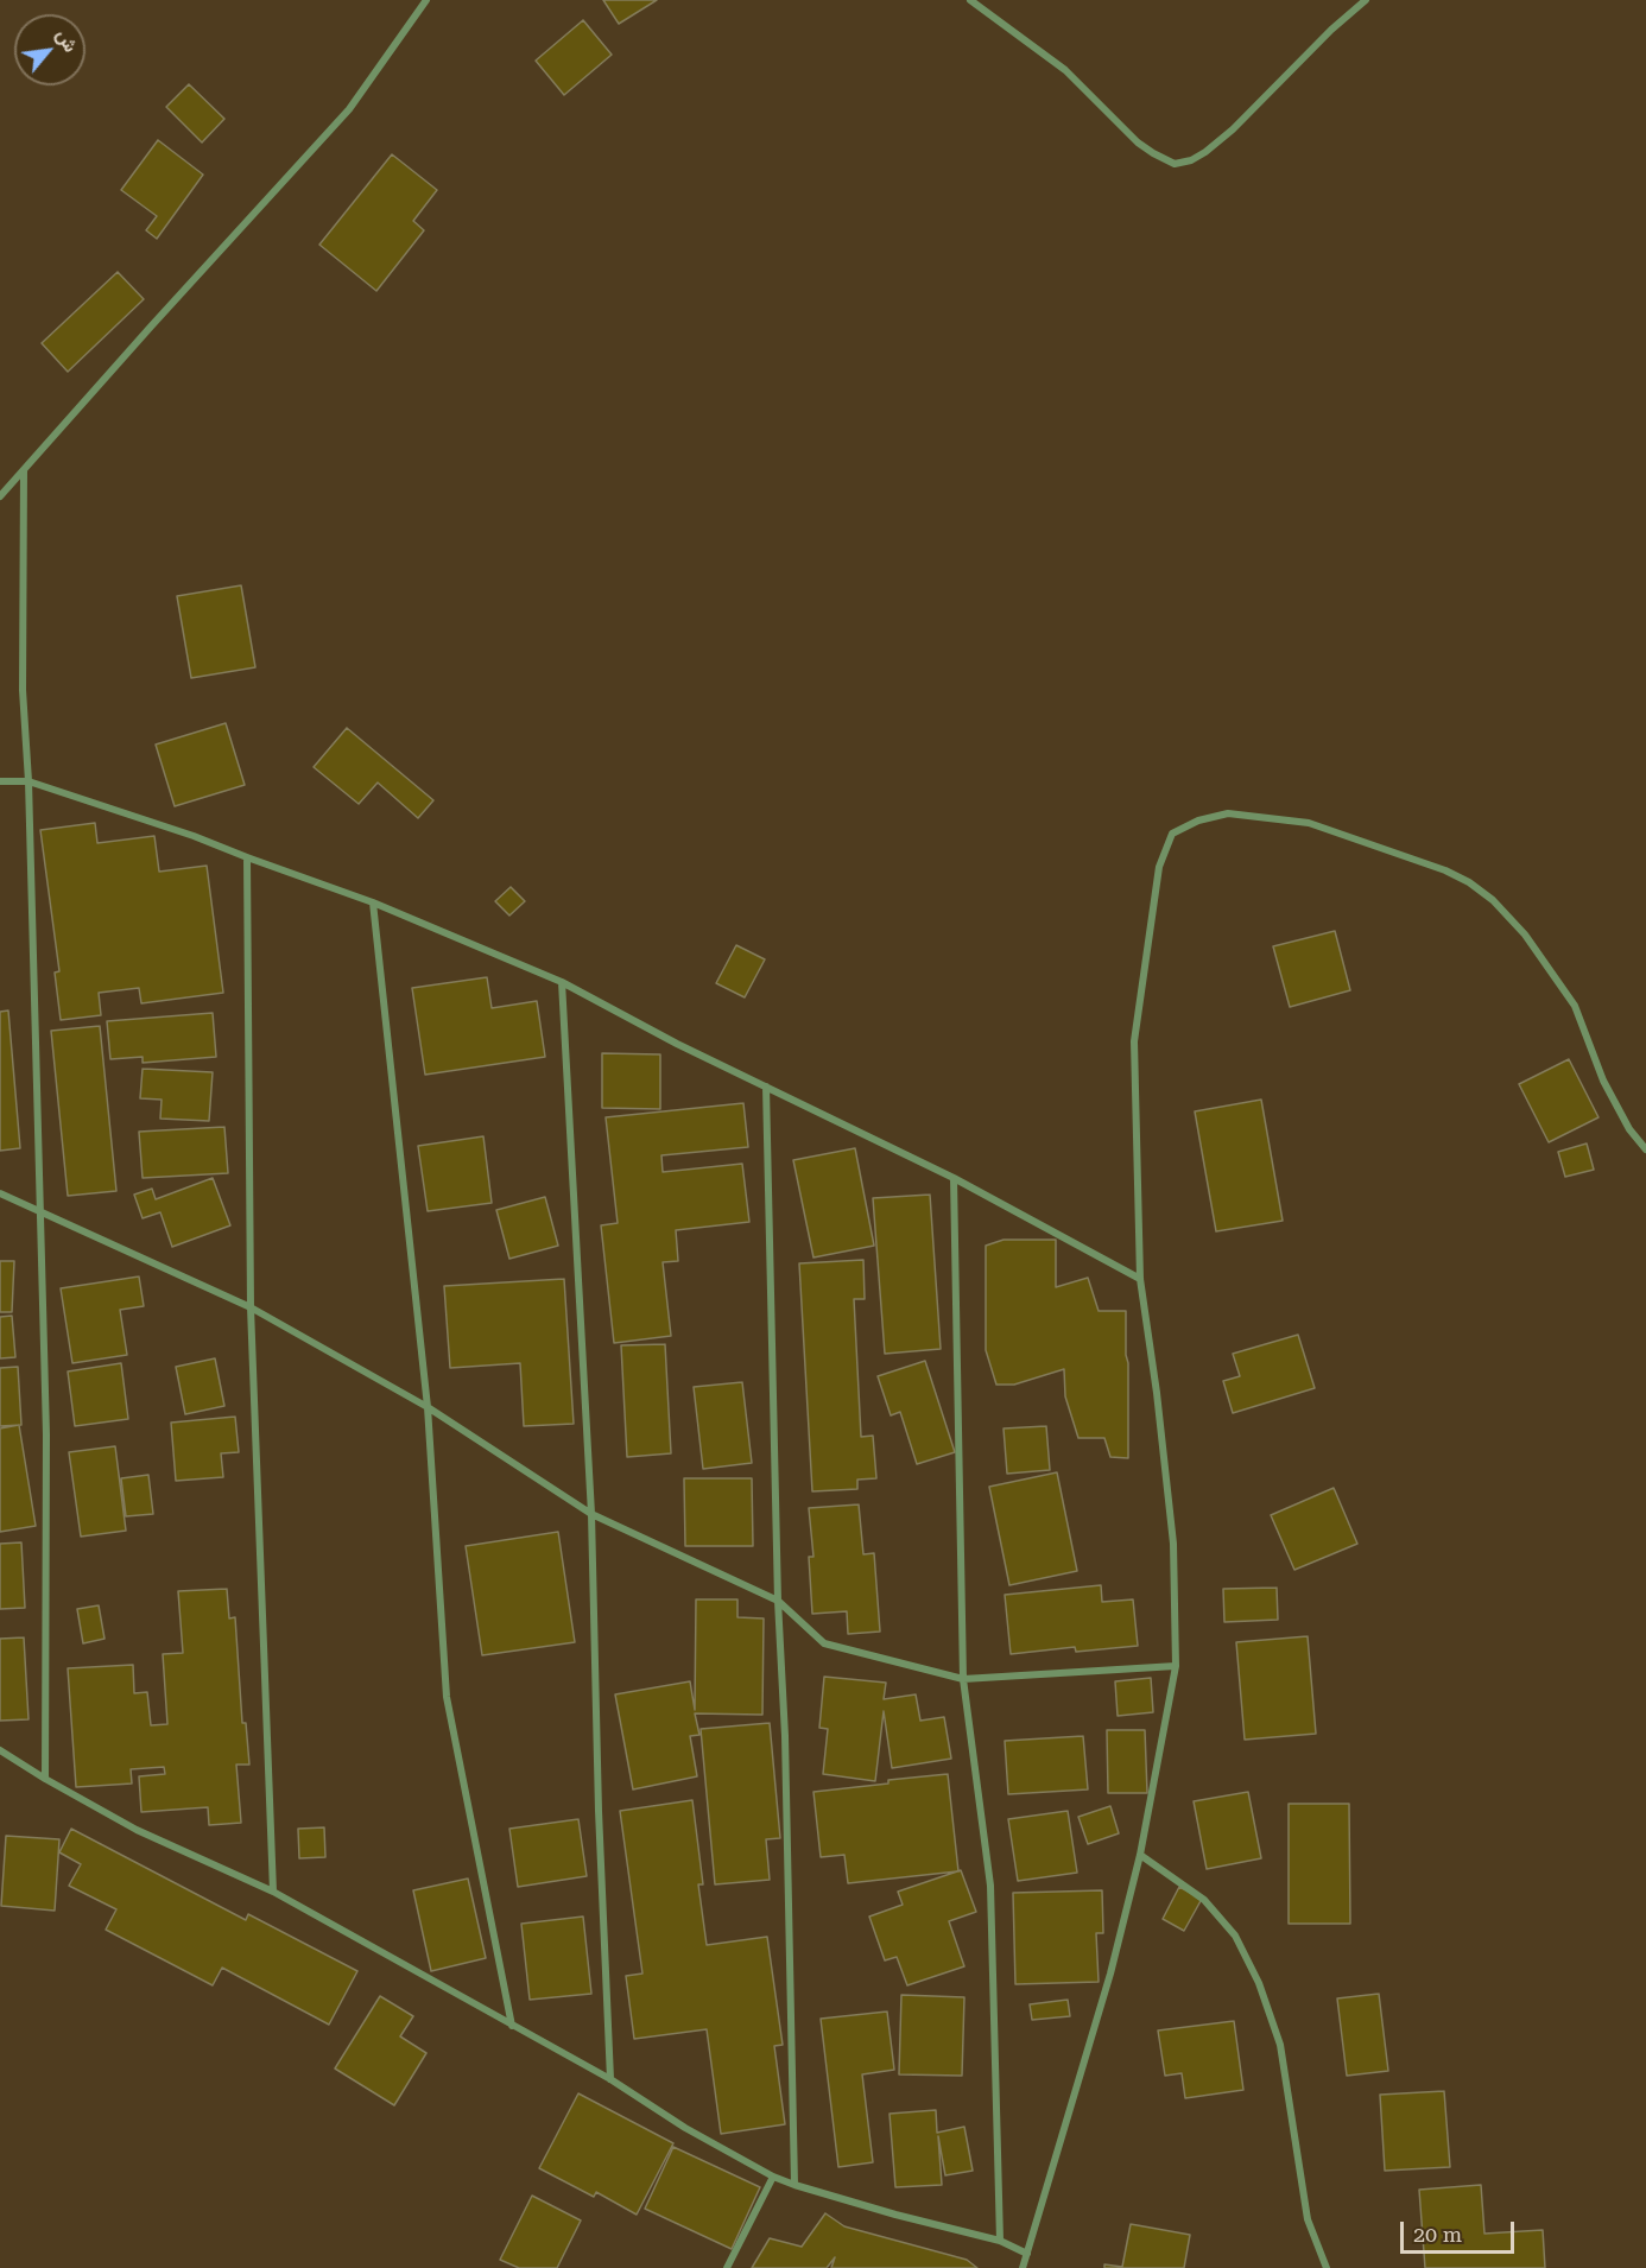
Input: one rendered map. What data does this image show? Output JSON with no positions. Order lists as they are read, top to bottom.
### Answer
{
  "scale_bar": "20 m",
  "north": "top right"
}
